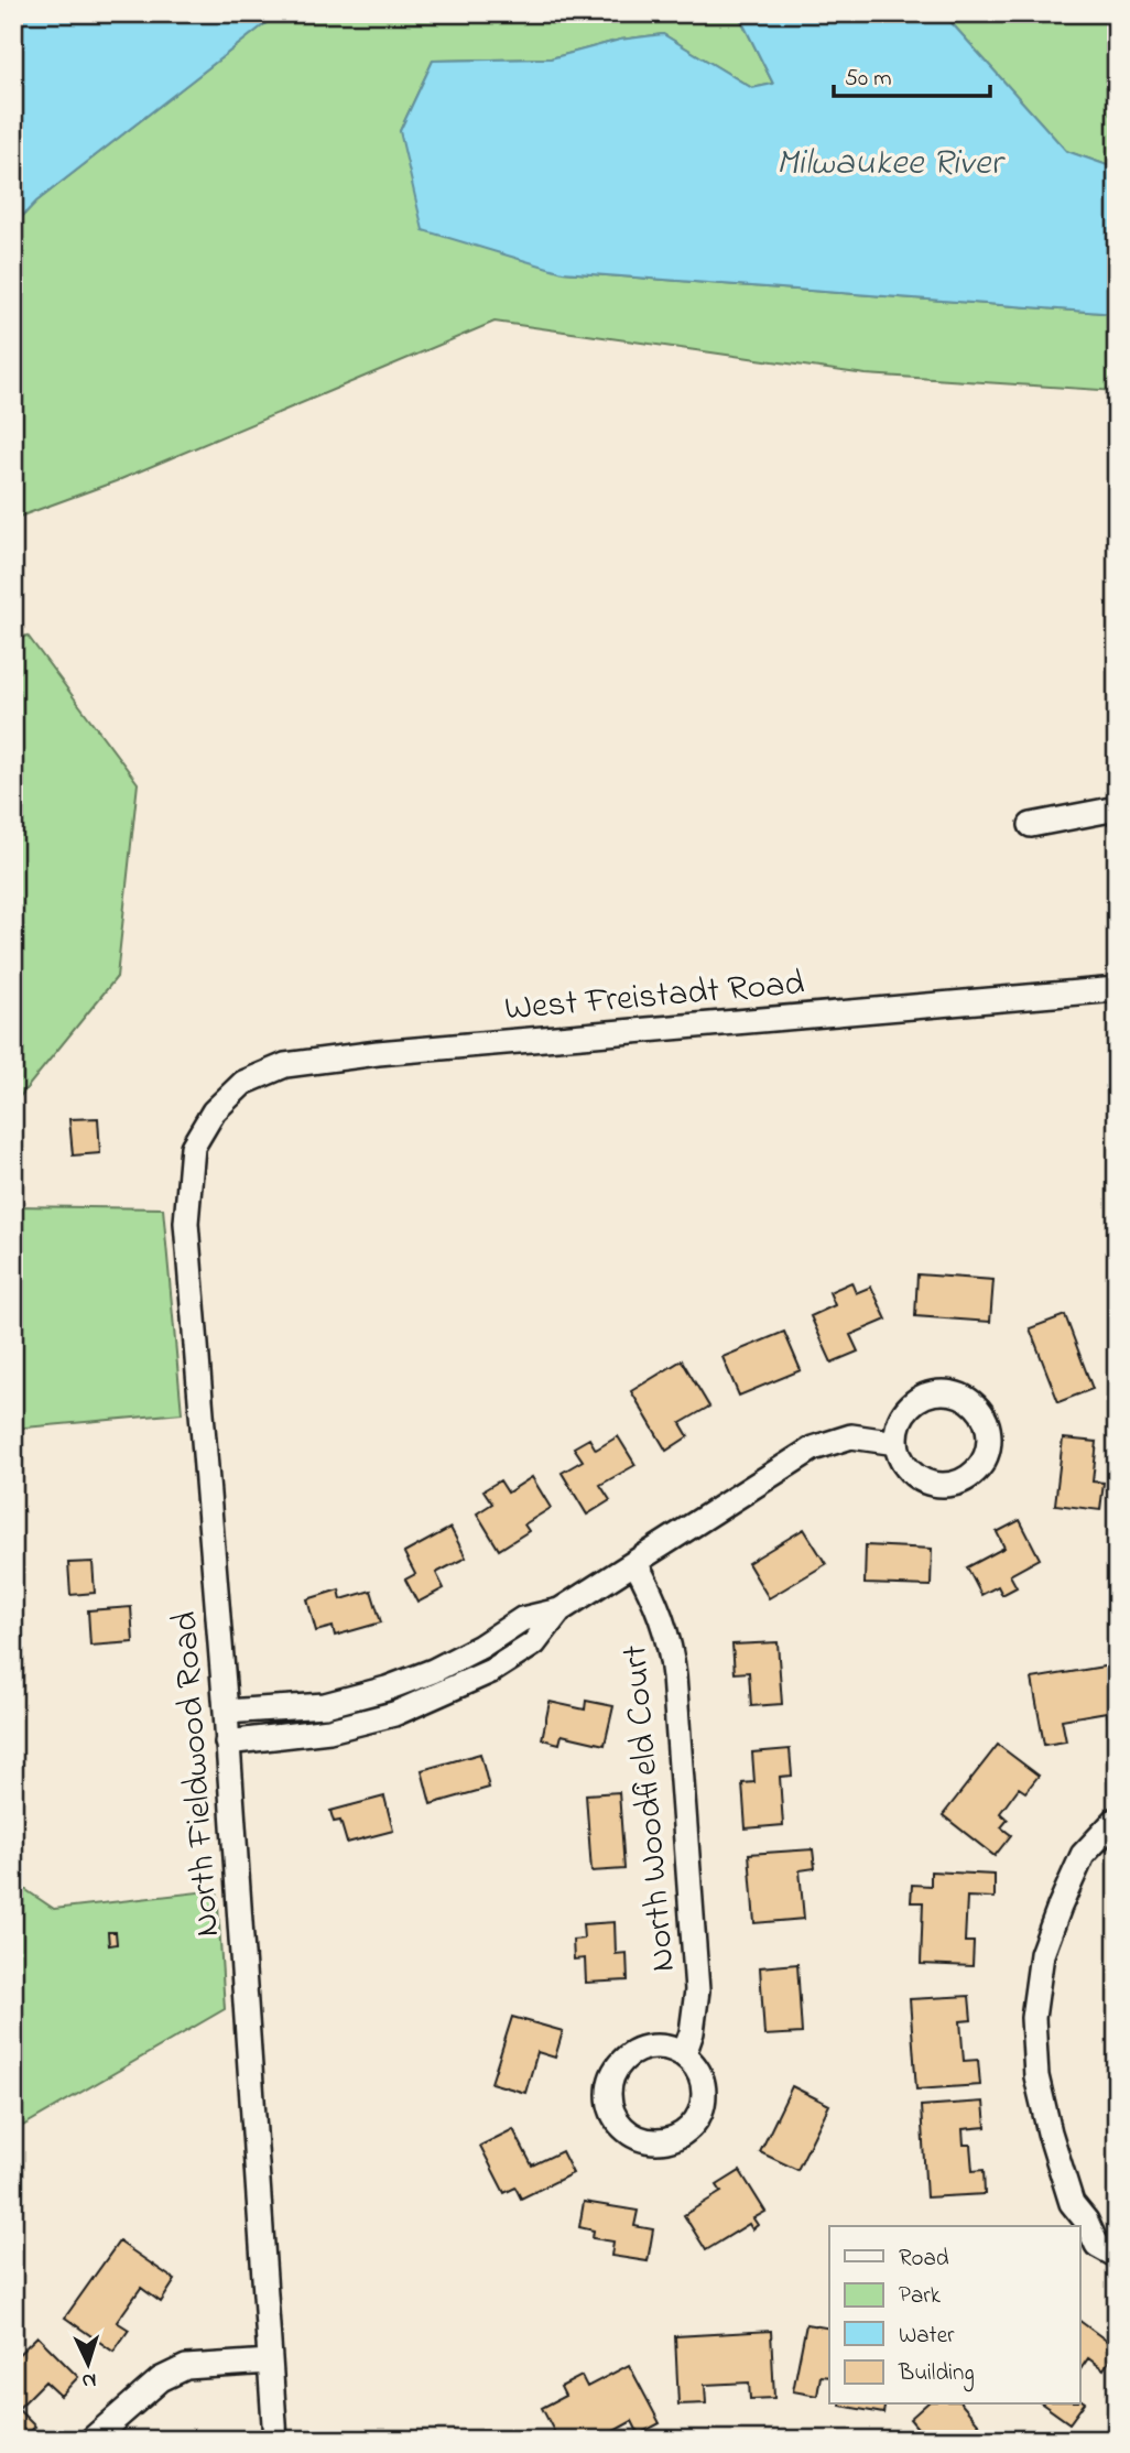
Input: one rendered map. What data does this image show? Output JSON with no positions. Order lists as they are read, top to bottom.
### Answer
{
  "streets": {
    "street": ["West Freistadt Road", "North Fieldwood Road", "North Woodfield Court"]
  },
  "crossings": [
    ["West Freistadt Road", "North Fieldwood Road"]
  ],
  "water": ["Milwaukee River"],
  "legend": [
    "Road",
    "Park",
    "Water",
    "Building"
  ],
  "scale_bar": "50 m",
  "north": "bottom"
}
